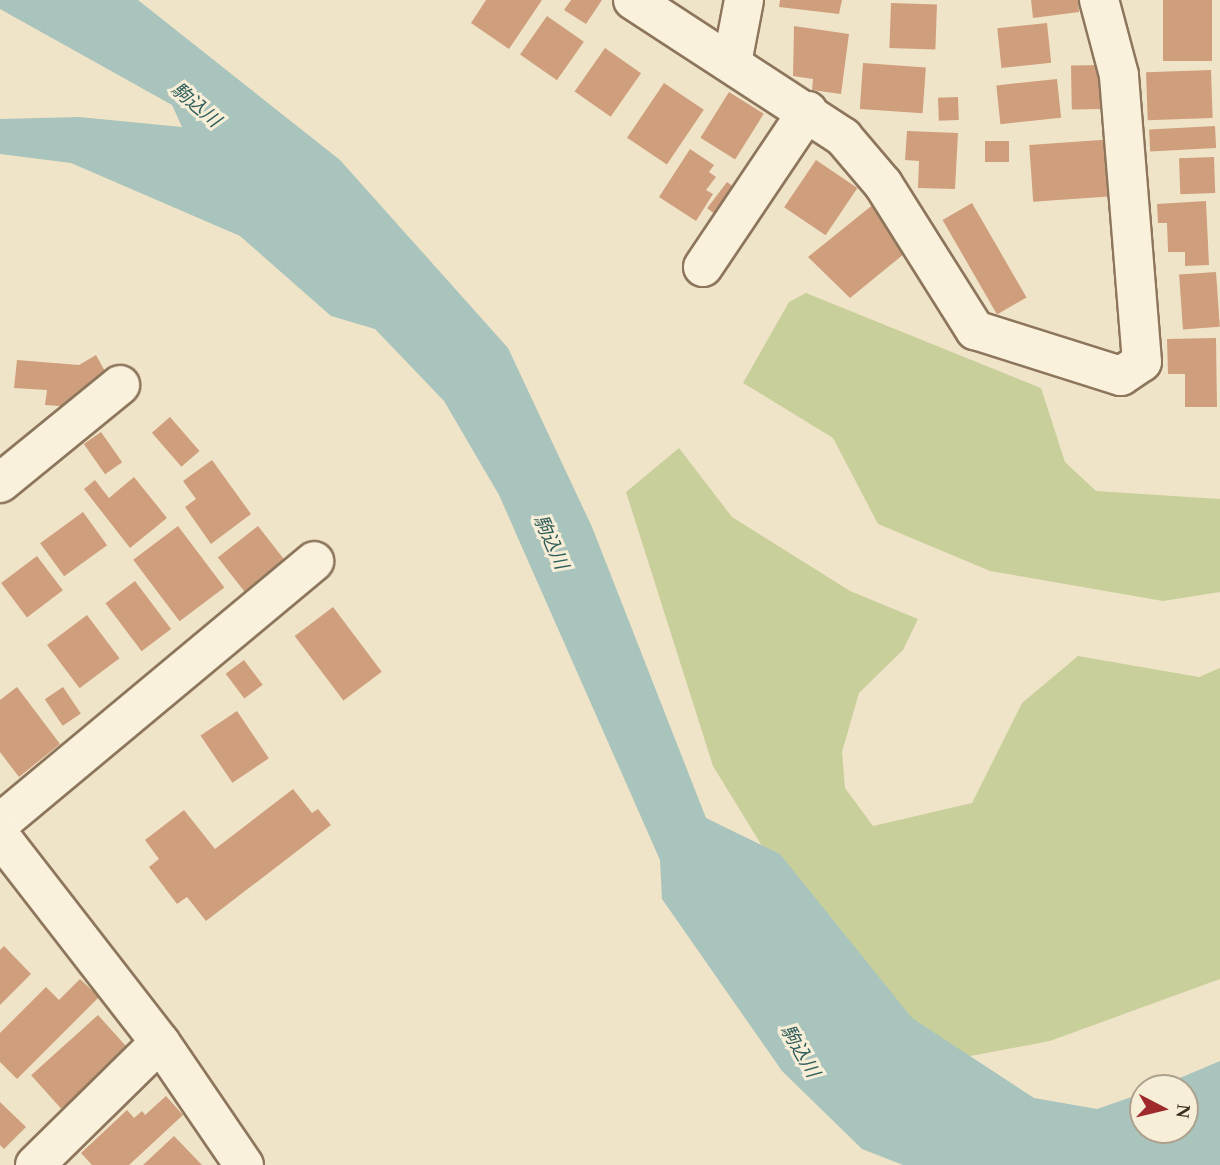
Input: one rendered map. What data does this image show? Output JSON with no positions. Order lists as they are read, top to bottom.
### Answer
{
  "water": ["駒込川"],
  "north": "right"
}
